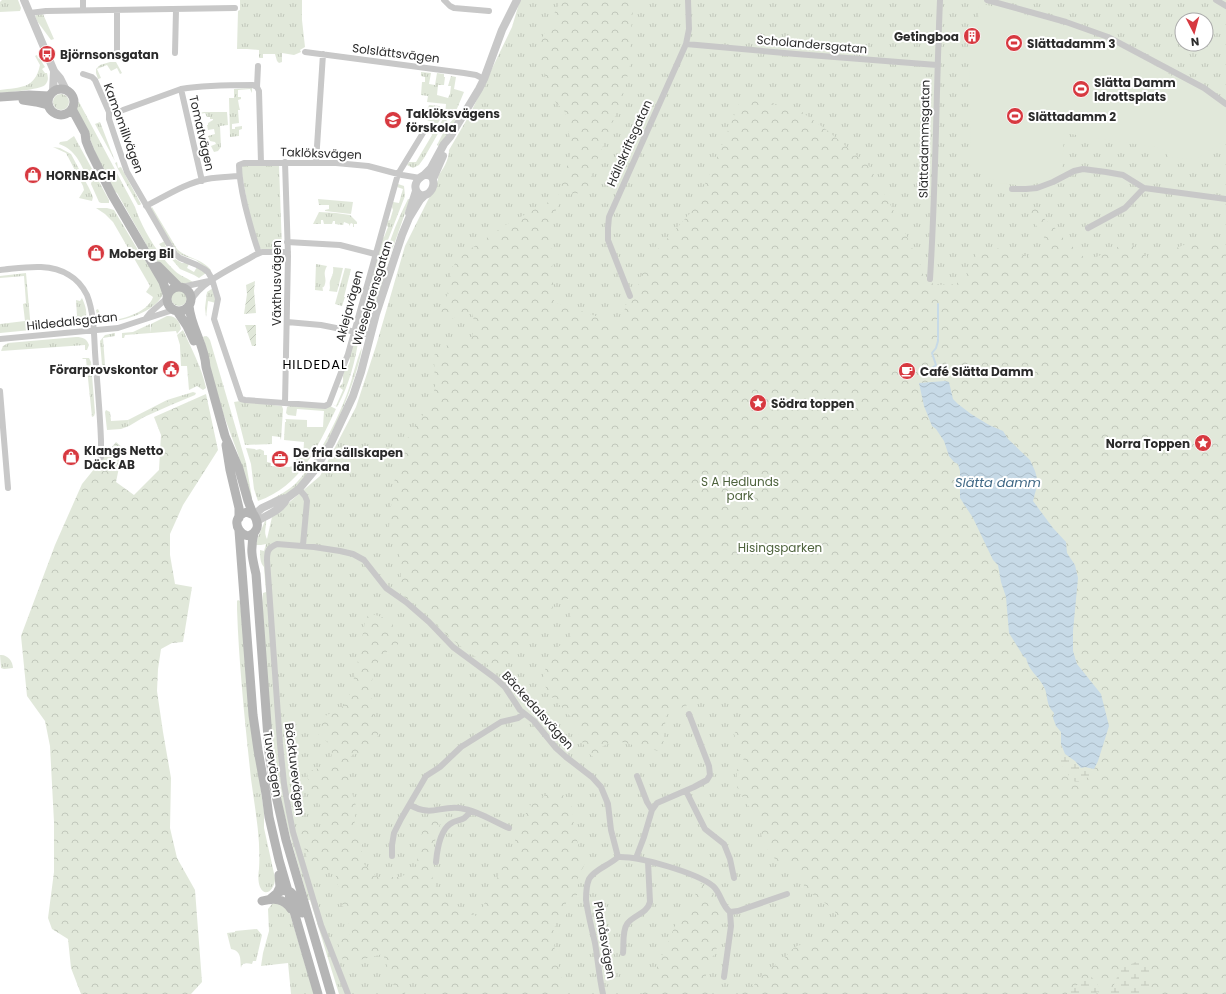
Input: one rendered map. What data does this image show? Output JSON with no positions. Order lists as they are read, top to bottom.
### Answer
{
  "streets": {
    "main road": ["Tuvevägen"],
    "street": [
      "Scholandersgatan",
      "Solslättsvägen",
      "Kamomillvägen",
      "Tomatvägen",
      "Slättadammsgatan",
      "Hällskriftsgatan",
      "Taklöksvägen",
      "Växthusvägen",
      "Wieselgrensgatan",
      "Aklejavägen",
      "Hildedalsgatan",
      "Bäckedalsvägen",
      "Bäcktuvevägen",
      "Planåsvägen"
    ]
  },
  "crossings": [
    ["Scholandersgatan", "Slättadammsgatan"],
    ["Scholandersgatan", "Hällskriftsgatan"],
    ["Solslättsvägen", "Wieselgrensgatan"],
    ["Kamomillvägen", "Aklejavägen"],
    ["Taklöksvägen", "Växthusvägen"],
    ["Taklöksvägen", "Wieselgrensgatan"],
    ["Taklöksvägen", "Aklejavägen"],
    ["Växthusvägen", "Aklejavägen"],
    ["Wieselgrensgatan", "Tuvevägen"],
    ["Hildedalsgatan", "Tuvevägen"],
    ["Bäckedalsvägen", "Bäcktuvevägen"],
    ["Bäckedalsvägen", "Planåsvägen"]
  ],
  "districts": ["HILDEDAL"],
  "water": ["Slätta damm"],
  "parks": ["S A Hedlunds park", "Hisingsparken"],
  "places": {
    "building": ["Getingboa"],
    "sports": ["Slättadamm 3", "Slätta Damm Idrottsplats", "Slättadamm 2"],
    "bus stop": ["Björnsonsgatan"],
    "school or university": ["Taklöksvägens förskola"],
    "shop": ["HORNBACH", "Moberg Bil", "Klangs Netto Däck AB"],
    "public building": ["Förarprovskontor"],
    "cafe": ["Café Slätta Damm"],
    "place": ["Södra toppen", "Norra Toppen"],
    "office": ["De fria sällskapen länkarna"]
  },
  "north": "bottom"
}
